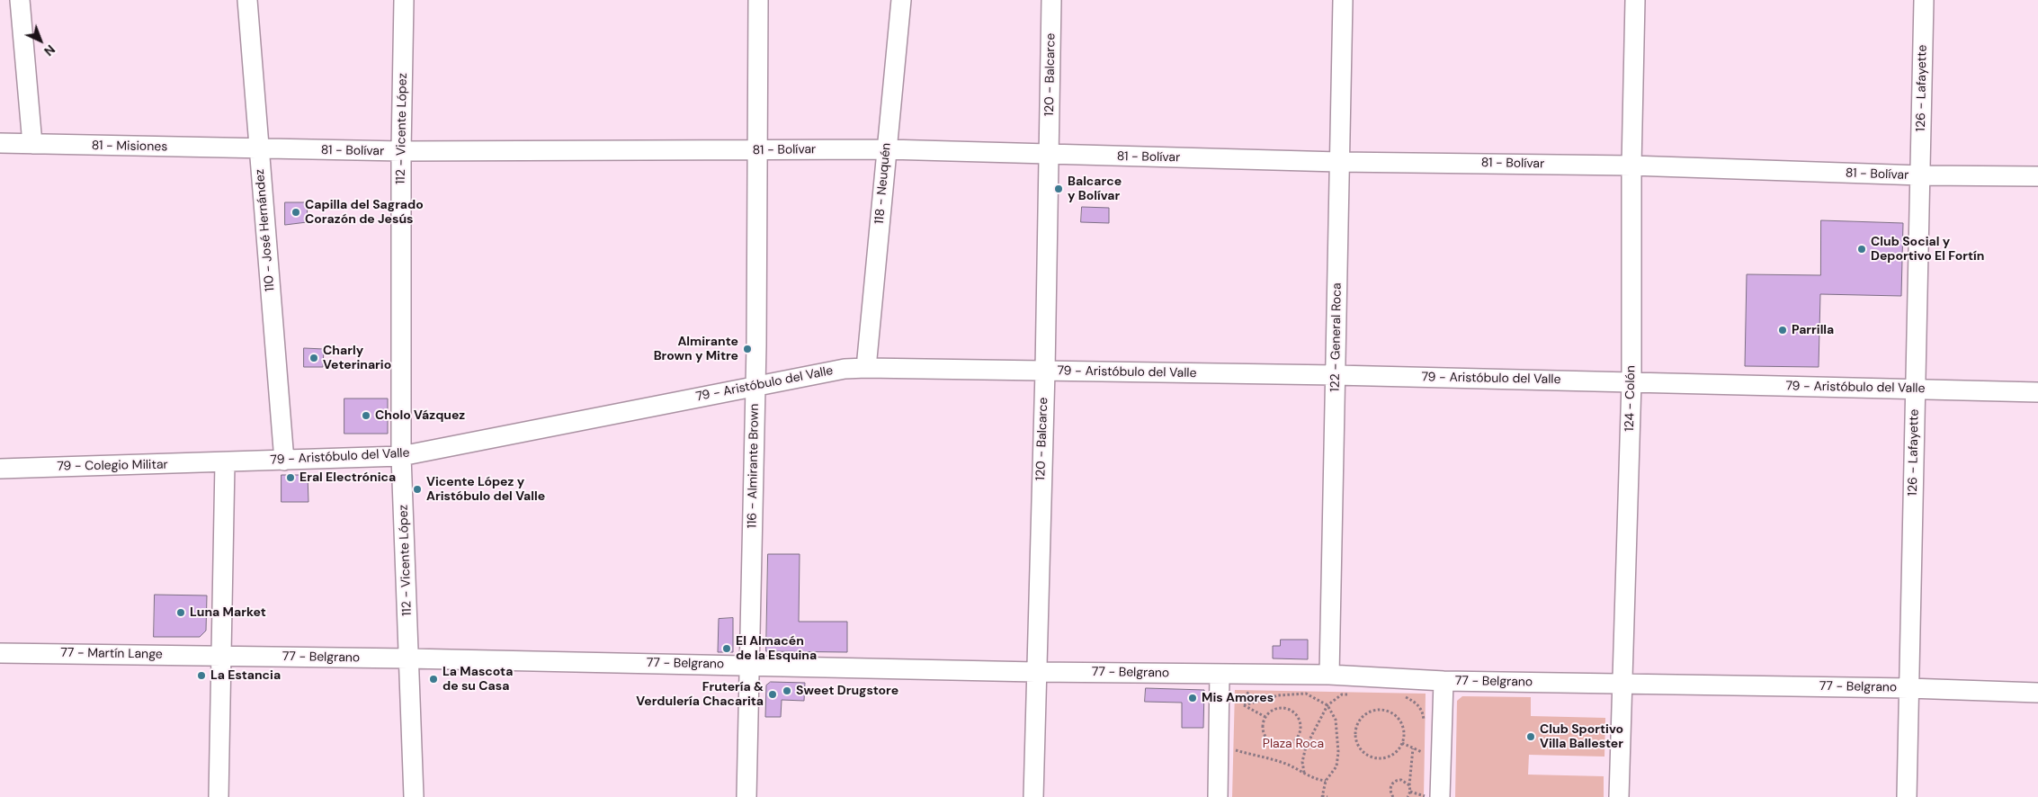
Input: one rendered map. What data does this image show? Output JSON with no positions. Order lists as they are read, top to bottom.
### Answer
{
  "streets": {
    "street": [
      "120 - Balcarce",
      "126 - Lafayette",
      "112 - Vicente López",
      "81 - Misiones",
      "81 - Bolívar",
      "118 - Neuquén",
      "110 - José Hernández",
      "122 - General Roca",
      "79 - Aristóbulo del Valle",
      "124 - Colón",
      "79 - Colegio Militar",
      "116 - Almirante Brown",
      "77 - Martín Lange",
      "77 - Belgrano"
    ]
  },
  "crossings": [
    ["120 - Balcarce", "81 - Bolívar"],
    ["120 - Balcarce", "79 - Aristóbulo del Valle"],
    ["120 - Balcarce", "77 - Belgrano"],
    ["126 - Lafayette", "81 - Bolívar"],
    ["126 - Lafayette", "79 - Aristóbulo del Valle"],
    ["126 - Lafayette", "77 - Belgrano"],
    ["112 - Vicente López", "81 - Bolívar"],
    ["112 - Vicente López", "79 - Aristóbulo del Valle"],
    ["112 - Vicente López", "77 - Belgrano"],
    ["81 - Misiones", "81 - Bolívar"],
    ["81 - Misiones", "110 - José Hernández"],
    ["81 - Bolívar", "118 - Neuquén"],
    ["81 - Bolívar", "110 - José Hernández"],
    ["81 - Bolívar", "122 - General Roca"],
    ["81 - Bolívar", "124 - Colón"],
    ["81 - Bolívar", "116 - Almirante Brown"],
    ["118 - Neuquén", "79 - Aristóbulo del Valle"],
    ["110 - José Hernández", "79 - Aristóbulo del Valle"],
    ["122 - General Roca", "79 - Aristóbulo del Valle"],
    ["122 - General Roca", "77 - Belgrano"],
    ["79 - Aristóbulo del Valle", "124 - Colón"],
    ["79 - Aristóbulo del Valle", "79 - Colegio Militar"],
    ["79 - Aristóbulo del Valle", "116 - Almirante Brown"],
    ["124 - Colón", "77 - Belgrano"],
    ["116 - Almirante Brown", "77 - Belgrano"],
    ["77 - Martín Lange", "77 - Belgrano"]
  ],
  "parks": ["Plaza Roca"],
  "places": [
    "Balcarce y Bolívar",
    "Capilla del Sagrado Corazón de Jesús",
    "Club Social y Deportivo El Fortín",
    "Parrilla",
    "Almirante Brown y Mitre",
    "Charly Veterinario",
    "Cholo Vázquez",
    "Eral Electrónica",
    "Vicente López y Aristóbulo del Valle",
    "Luna Market",
    "El Almacén de la Esquina",
    "La Estancia",
    "La Mascota de su Casa",
    "Sweet Drugstore",
    "Frutería & Verdulería Chacarita",
    "Mis Amores",
    "Club Sportivo Villa Ballester"
  ],
  "north": "bottom right"
}
